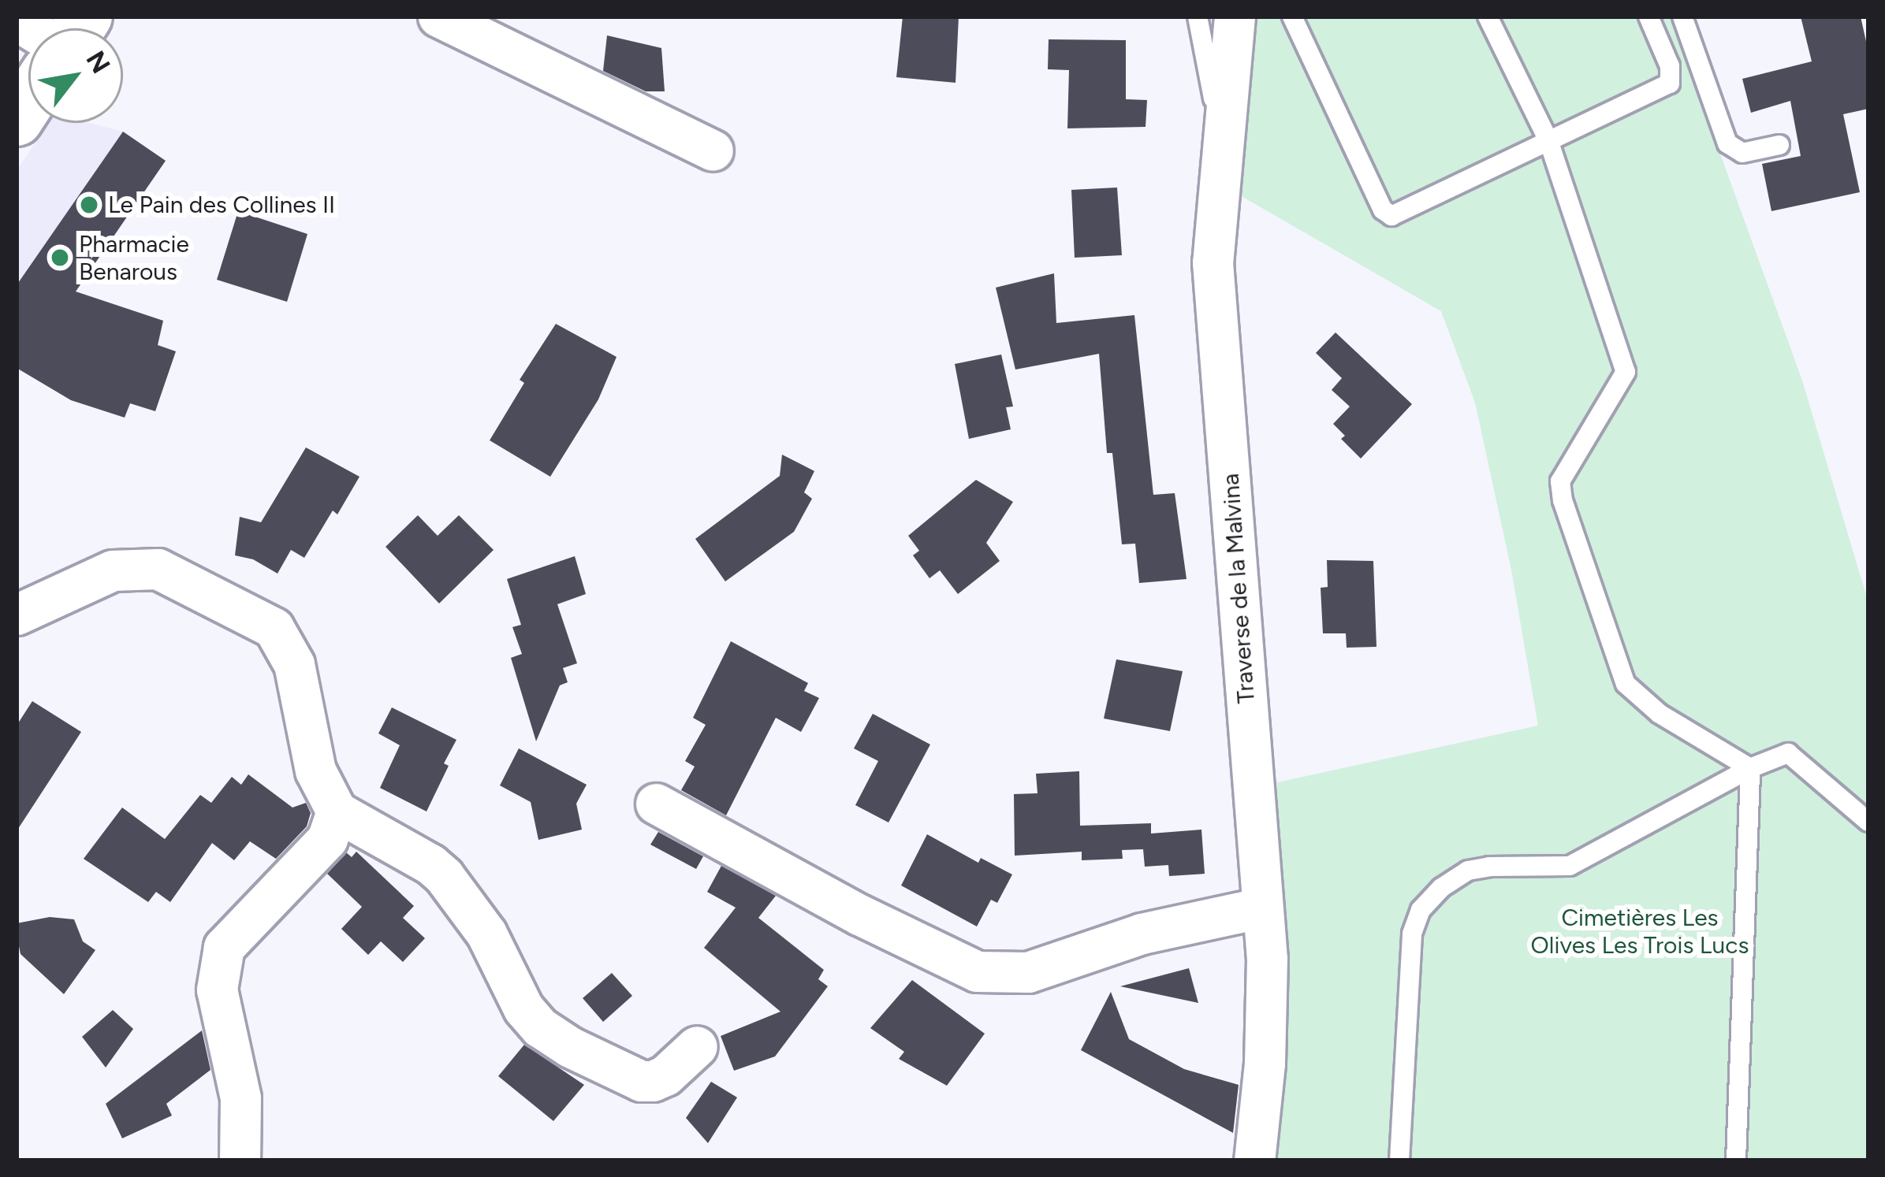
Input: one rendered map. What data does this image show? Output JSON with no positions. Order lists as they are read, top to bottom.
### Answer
{
  "streets": {
    "street": ["Traverse de la Malvina"]
  },
  "parks": ["Cimetières Les Olives Les Trois Lucs"],
  "places": ["Le Pain des Collines II", "Pharmacie Benarous"],
  "north": "top right"
}
